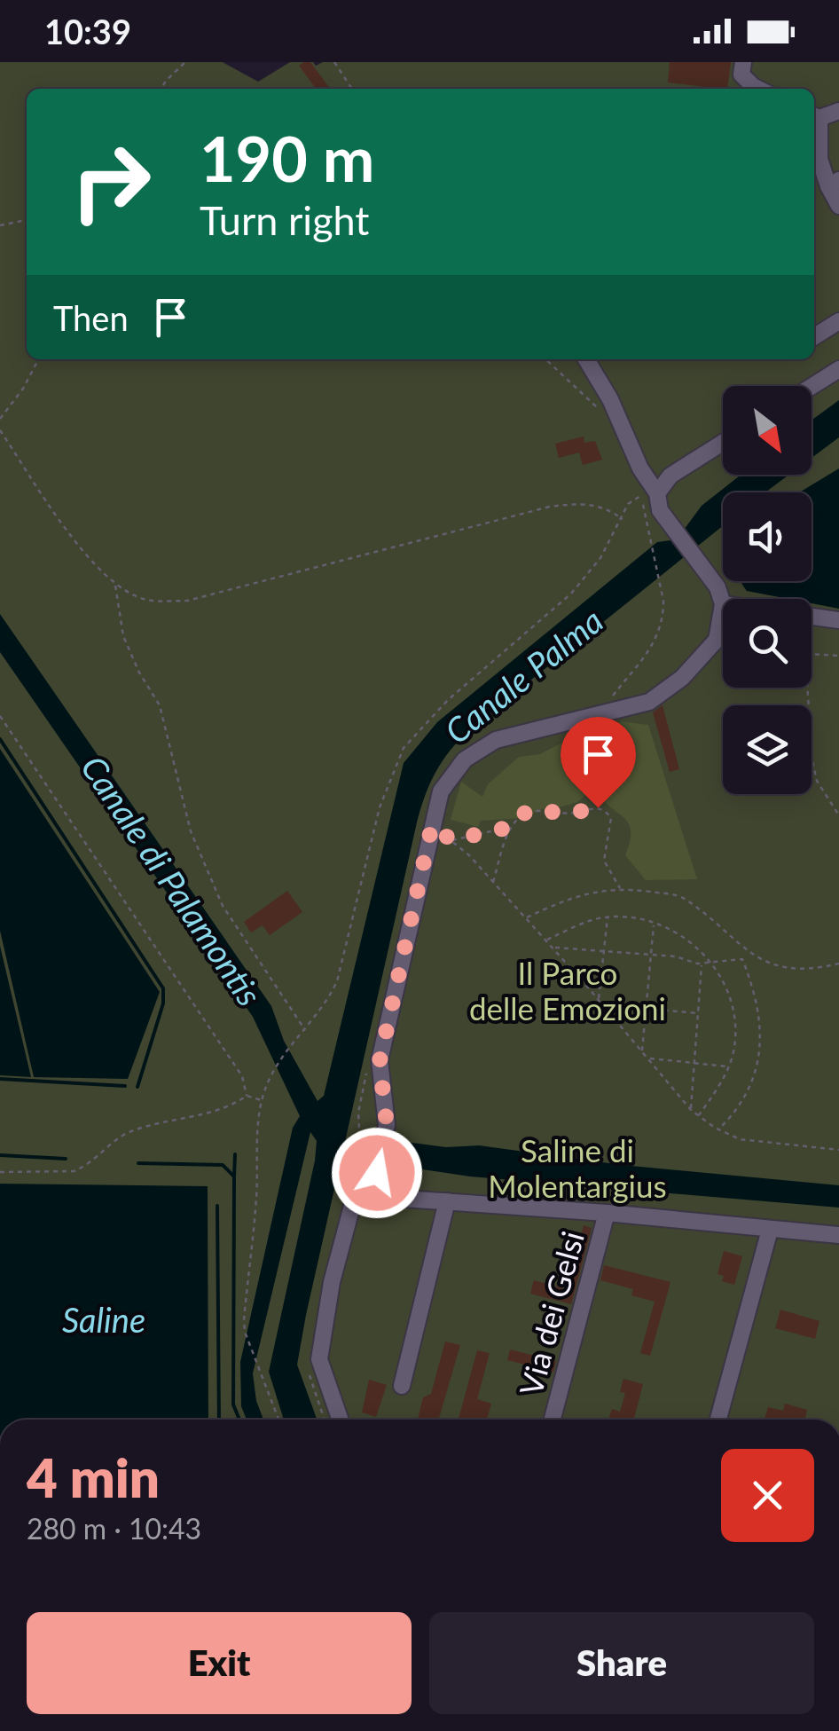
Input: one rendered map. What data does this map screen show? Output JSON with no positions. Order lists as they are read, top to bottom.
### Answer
{
  "streets": {
    "street": ["Via dei Gelsi"]
  },
  "water": ["Canale Palma", "Canale di Palamontis", "Saline"],
  "parks": ["Il Parco delle Emozioni", "Saline di Molentargius"],
  "north": "bottom right",
  "page": {
    "status": "10:39",
    "turn": ["190 m", "Turn right"],
    "then": "Then",
    "heading": ["4 min", "280 m · 10:43"],
    "buttons": ["Exit", "Share"]
  }
}
